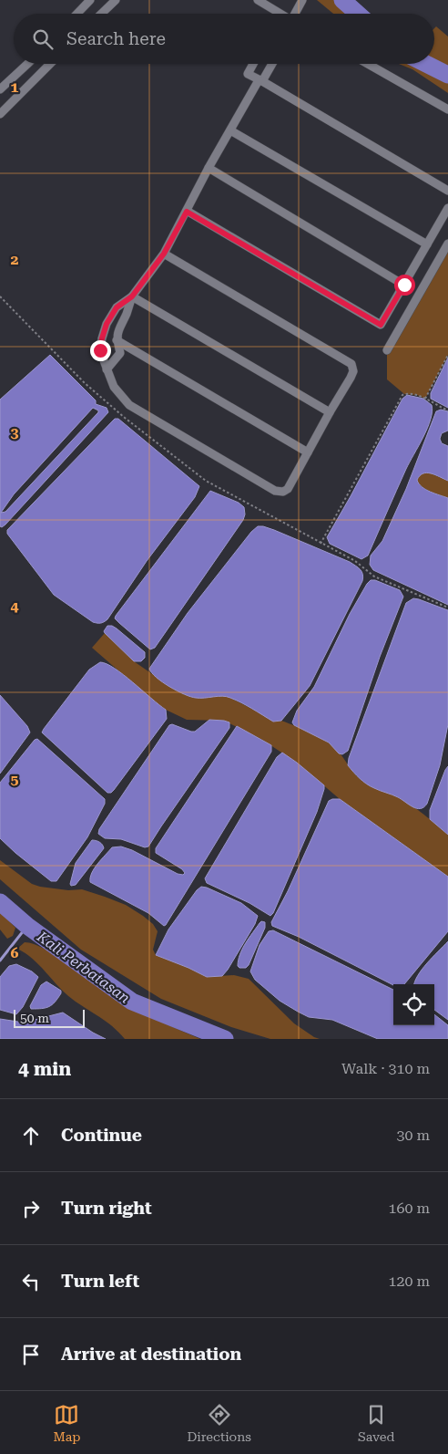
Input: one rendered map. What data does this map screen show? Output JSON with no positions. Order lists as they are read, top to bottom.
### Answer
{
  "water": ["Kali Perbatasan"],
  "scale_bar": "50 m",
  "page": {
    "search": "Search here",
    "scale": "50 m",
    "heading": ["4 min", "Walk · 310 m"],
    "list": [
      ["Continue", "30 m"],
      ["Turn right", "160 m"],
      ["Turn left", "120 m"],
      "Arrive at destination"
    ],
    "nav": ["Map", "Directions", "Saved"]
  },
  "grid": {
    "rows": [
      "1",
      "2",
      "3",
      "4",
      "5",
      "6"
    ]
  }
}
